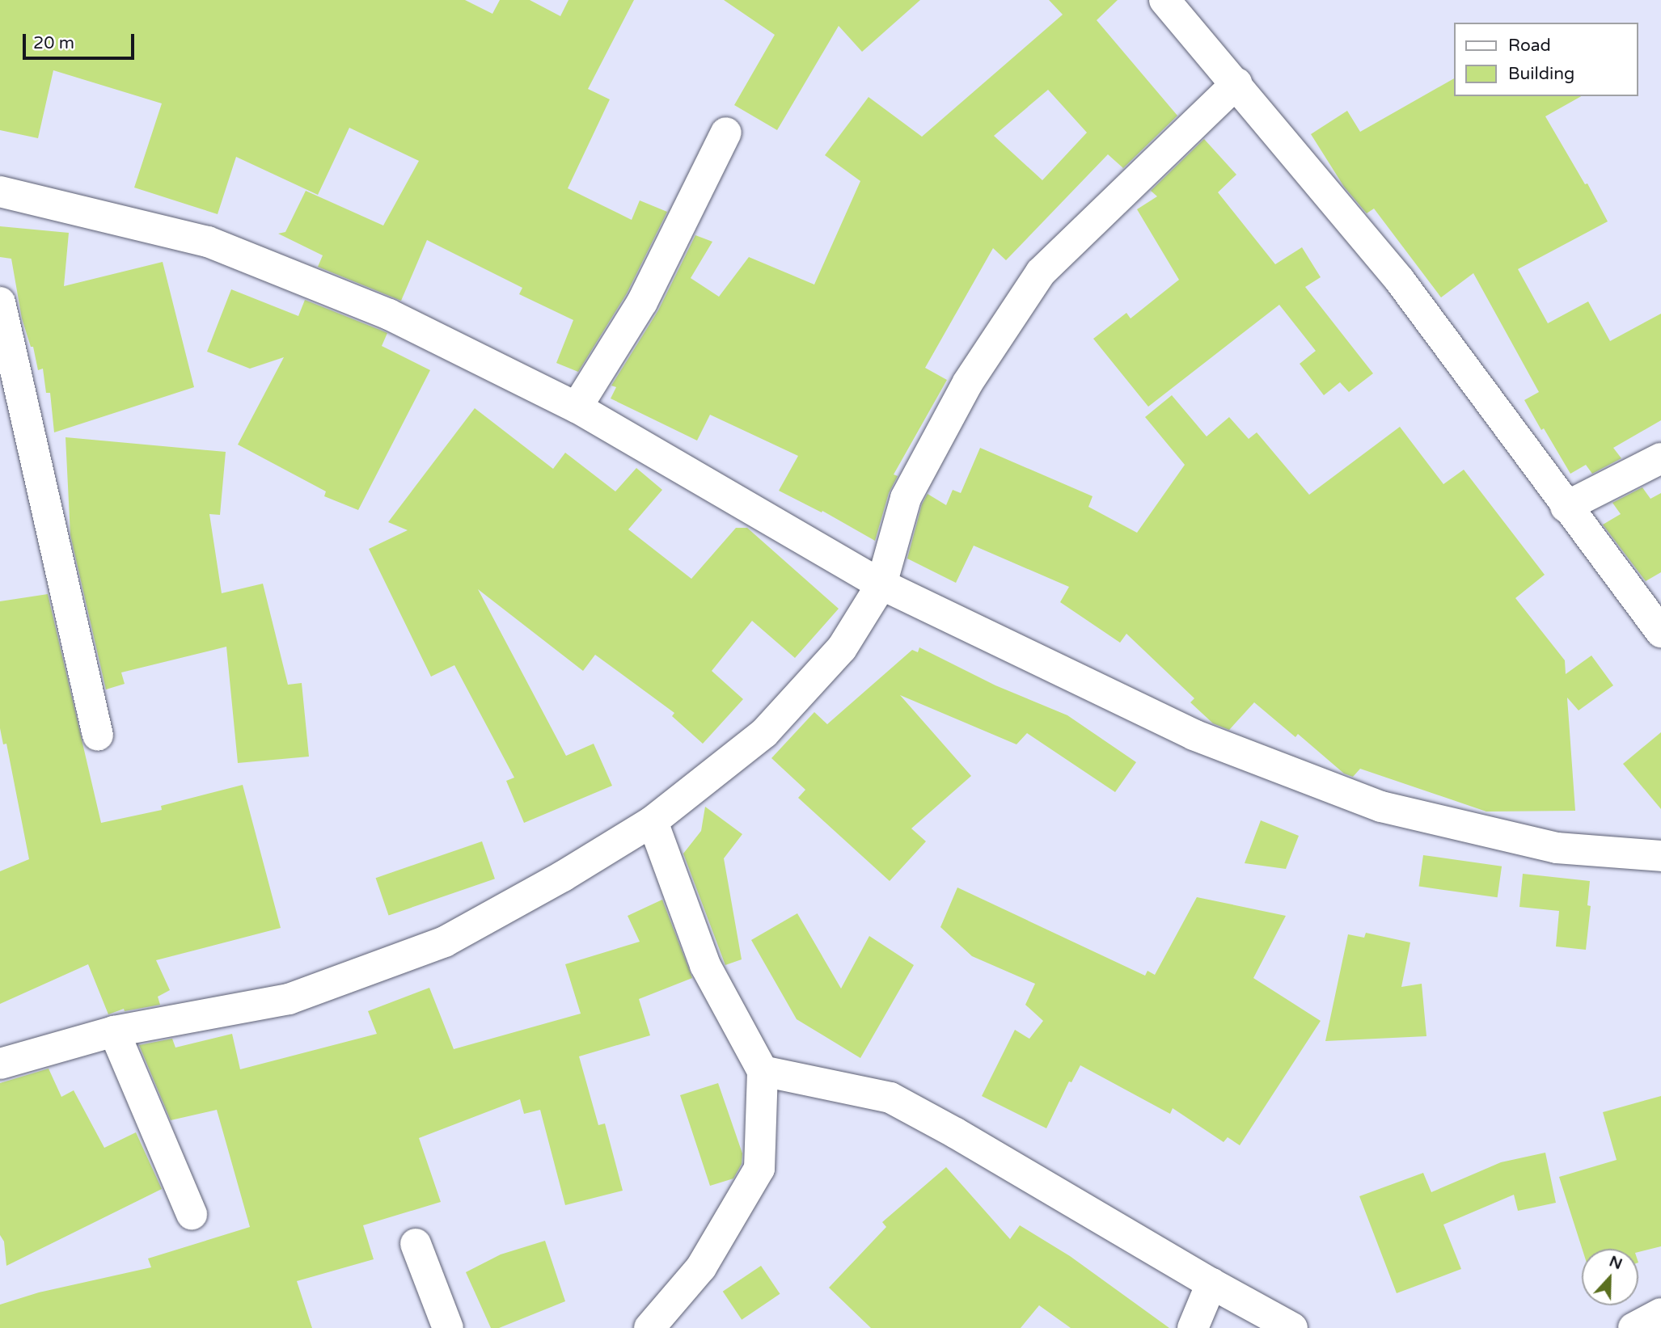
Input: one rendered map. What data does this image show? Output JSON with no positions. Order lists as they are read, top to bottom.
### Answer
{
  "legend": ["Road", "Building"],
  "scale_bar": "20 m",
  "north": "top"
}
